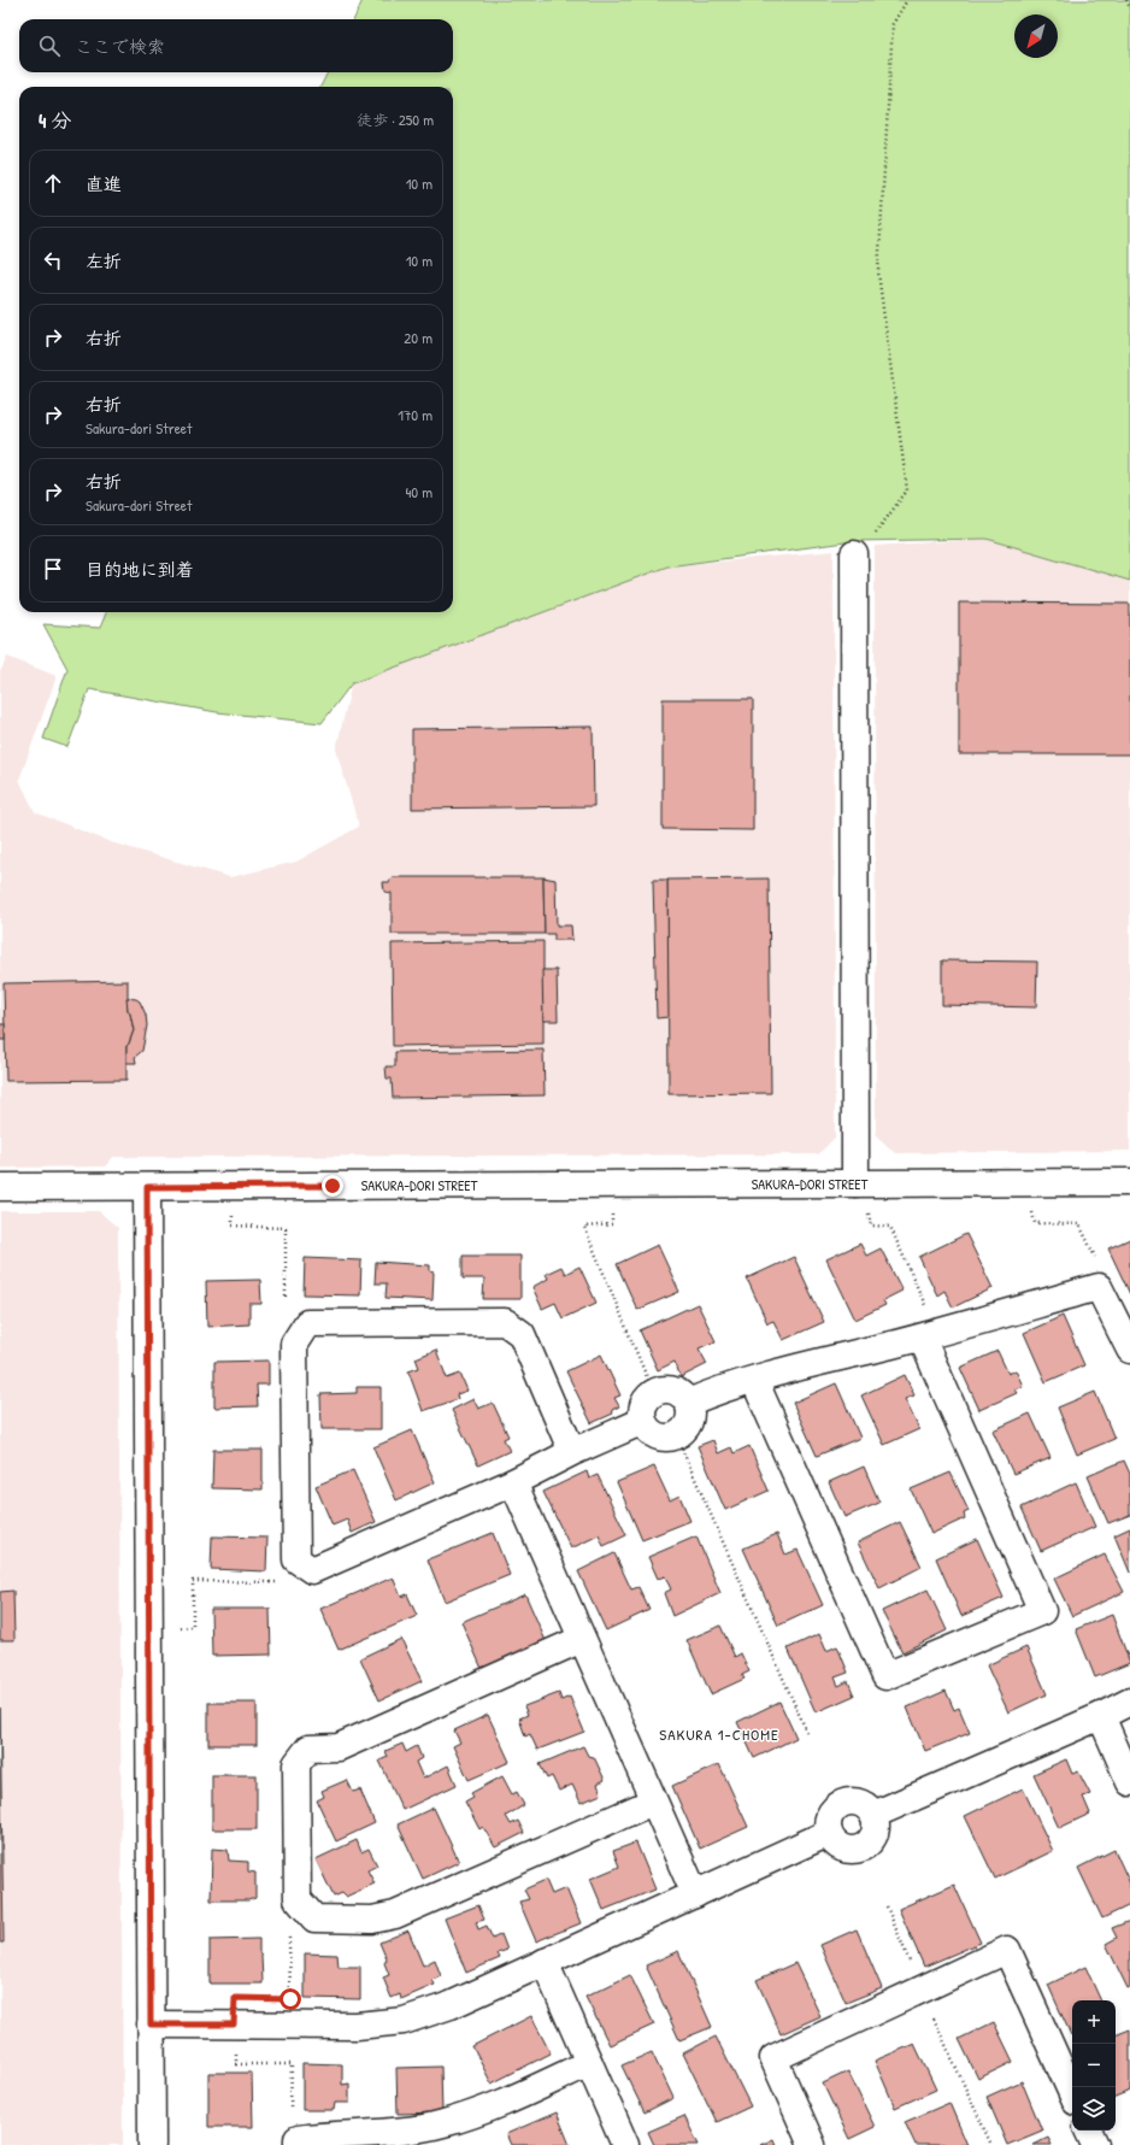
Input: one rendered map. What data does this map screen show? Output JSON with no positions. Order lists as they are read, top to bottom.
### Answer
{
  "streets": {
    "street": ["SAKURA-DORI STREET"]
  },
  "districts": ["SAKURA 1-CHOME"],
  "north": "bottom left",
  "page": {
    "search": "ここで検索",
    "heading": ["4 分", "徒歩 · 250 m"],
    "list": [
      ["直進", "10 m"],
      ["左折", "10 m"],
      ["右折", "20 m"],
      ["右折", "Sakura-dori Street", "170 m"],
      ["右折", "Sakura-dori Street", "40 m"],
      "目的地に到着"
    ],
    "map_buttons": ["+", "−"]
  }
}
